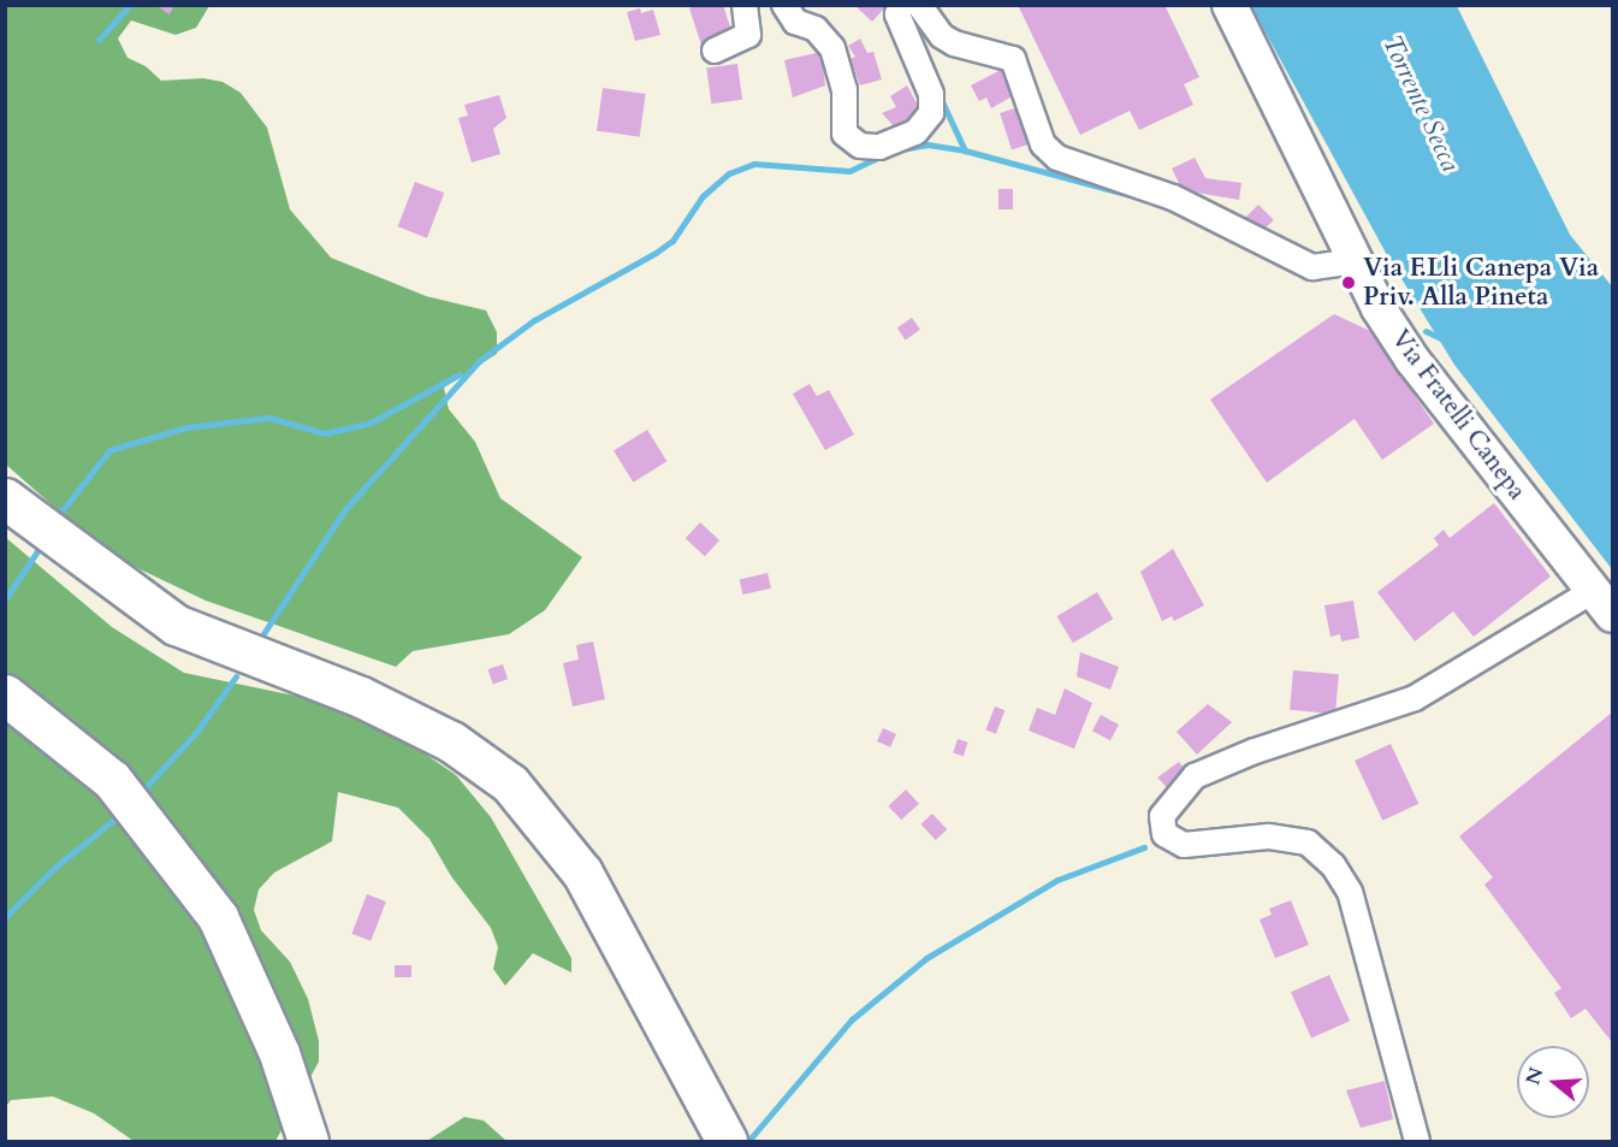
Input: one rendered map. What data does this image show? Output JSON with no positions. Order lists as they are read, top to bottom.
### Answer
{
  "streets": {
    "main road": ["Via Fratelli Canepa"]
  },
  "water": ["Torrente Secca"],
  "places": ["Via F.Lli Canepa Via Priv. Alla Pineta"],
  "north": "left"
}
